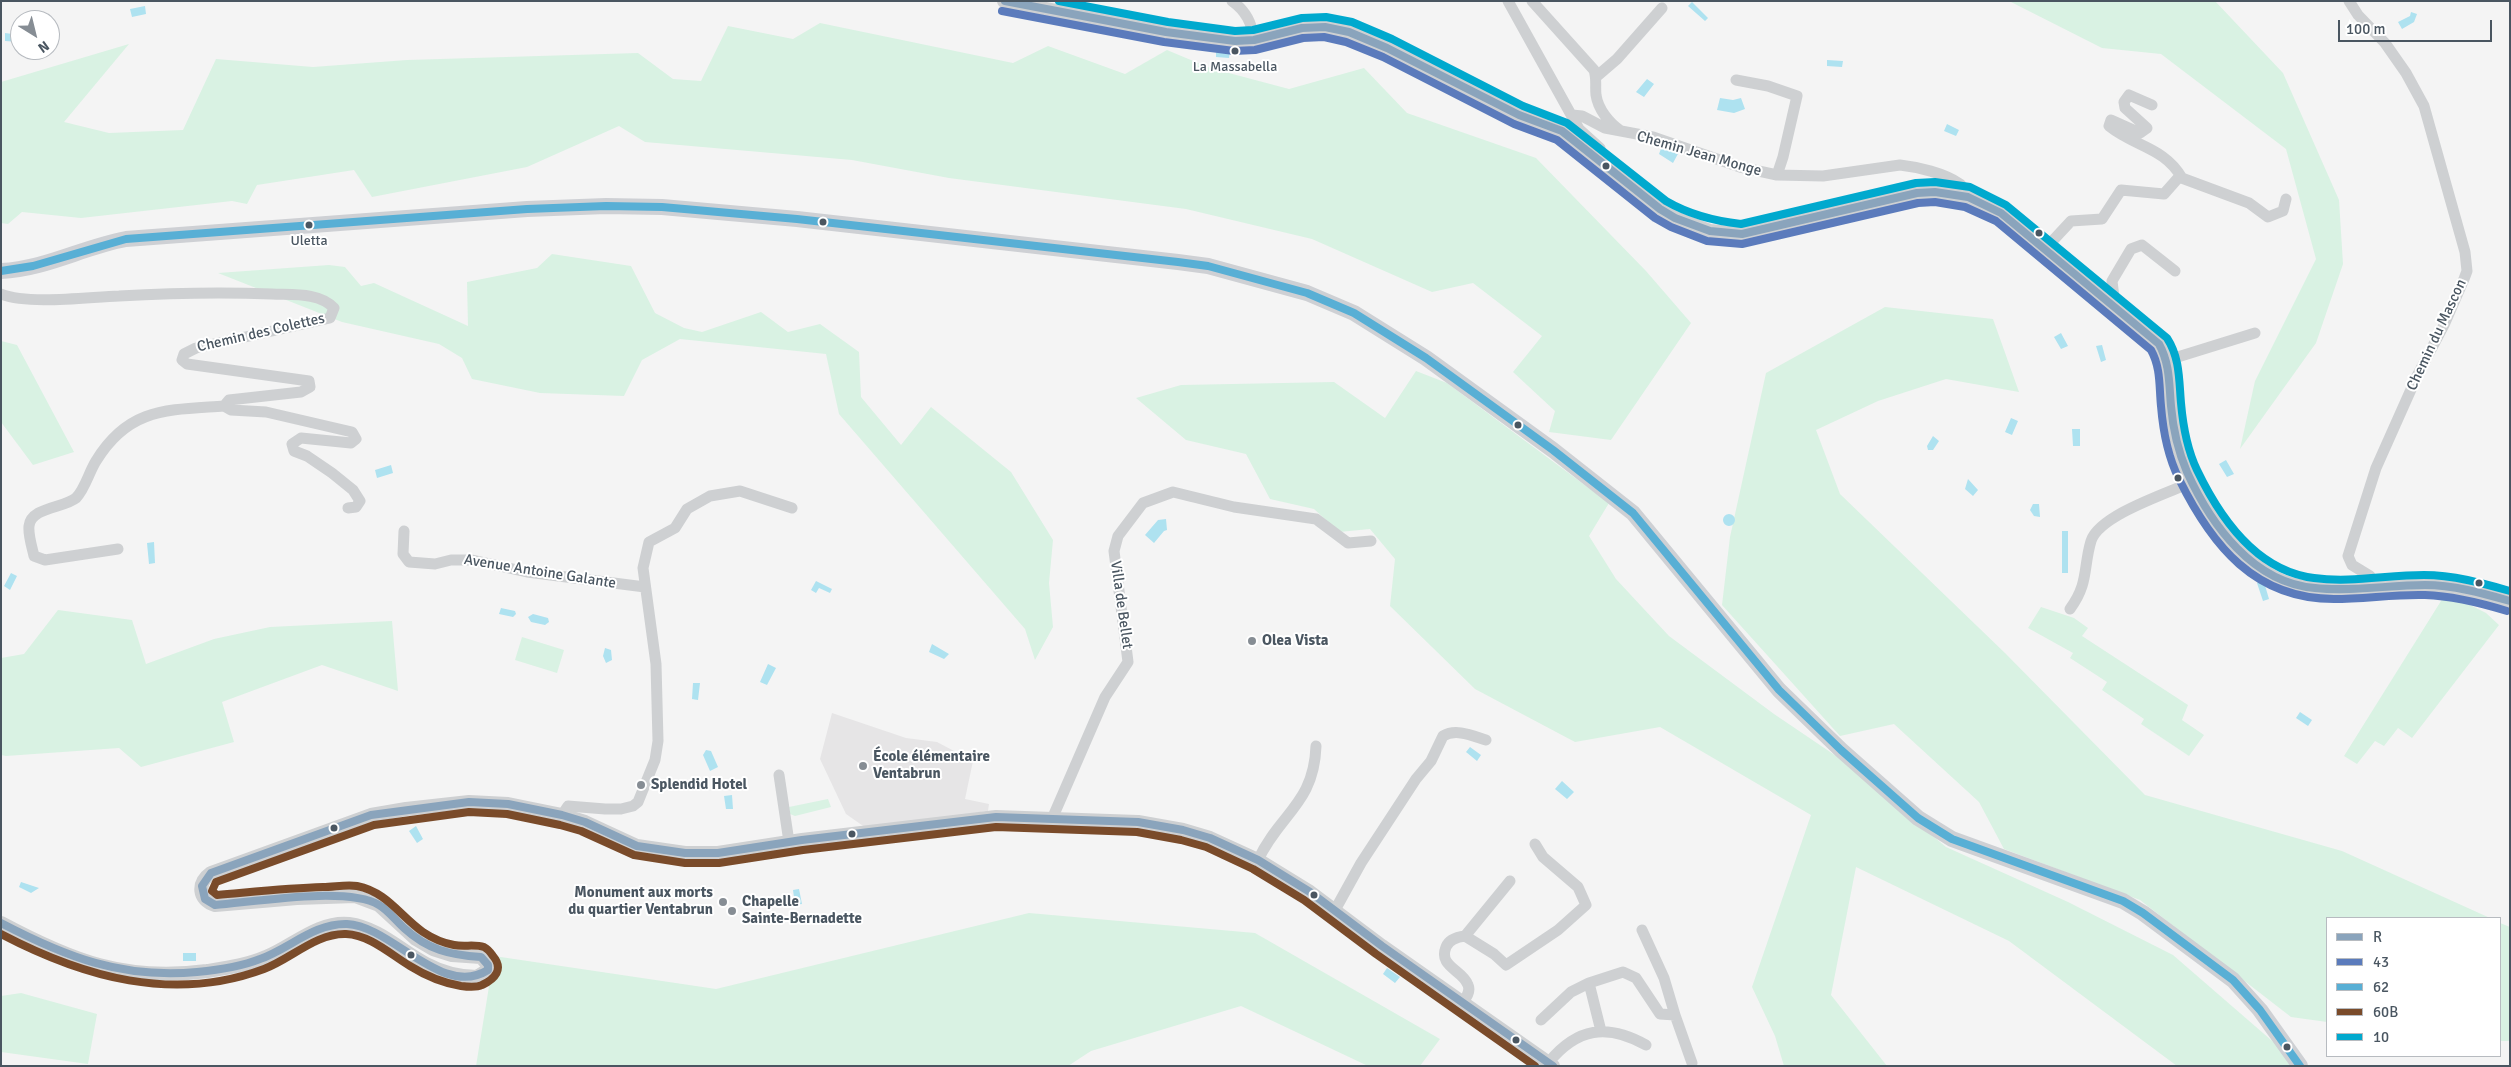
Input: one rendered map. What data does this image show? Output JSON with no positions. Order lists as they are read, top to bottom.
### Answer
{
  "streets": {
    "street": [
      "Chemin Jean Monge",
      "Chemin des Colettes",
      "Chemin du Mascon",
      "Avenue Antoine Galante",
      "Villa de Bellet"
    ]
  },
  "places": [
    "La Massabella",
    "Uletta",
    "Olea Vista",
    "École élémentaire Ventabrun",
    "Splendid Hotel",
    "Monument aux morts du quartier Ventabrun",
    "Chapelle Sainte-Bernadette"
  ],
  "lines": [
    "transit line R",
    "transit line 10",
    "transit line 43",
    "transit line 62",
    "transit line 60B"
  ],
  "legend": [
    "R",
    "43",
    "62",
    "60B",
    "10"
  ],
  "scale_bar": "100 m",
  "north": "bottom right"
}
